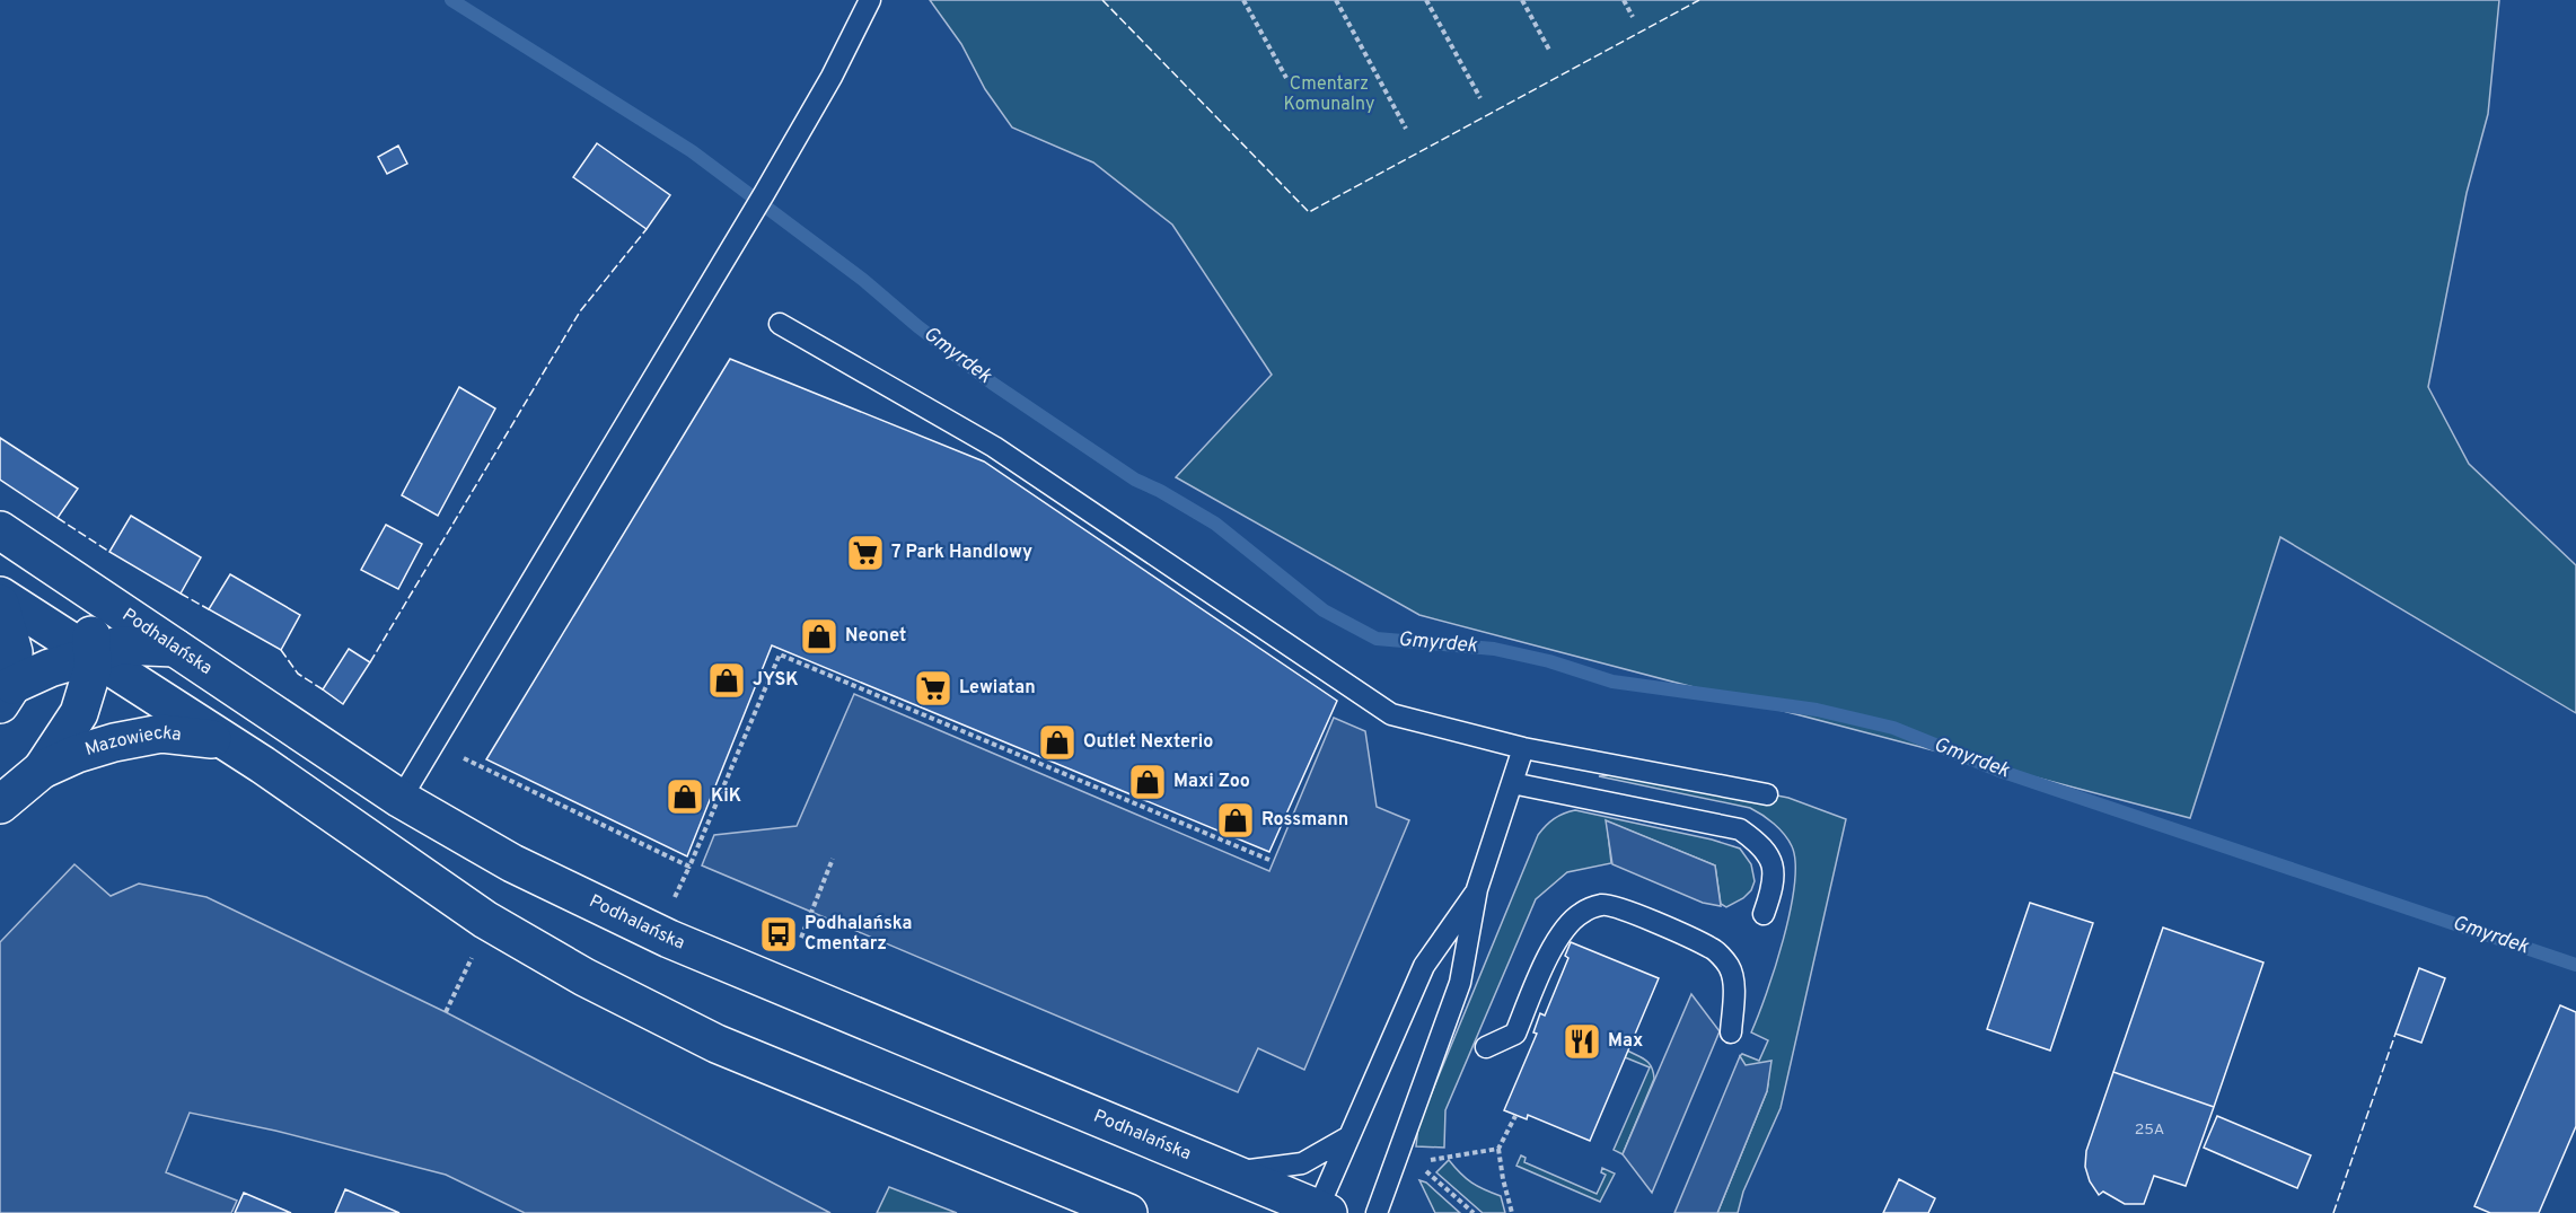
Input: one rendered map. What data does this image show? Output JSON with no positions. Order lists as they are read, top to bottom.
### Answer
{
  "streets": {
    "street": ["Podhalańska", "Mazowiecka"]
  },
  "crossings": [
    ["Podhalańska", "Mazowiecka"]
  ],
  "water": ["Gmyrdek"],
  "parks": ["Cmentarz Komunalny"],
  "places": {
    "supermarket": ["7 Park Handlowy", "Lewiatan"],
    "shop": [
      "Neonet",
      "JYSK",
      "Outlet Nexterio",
      "Maxi Zoo",
      "KiK",
      "Rossmann"
    ],
    "bus stop": ["Podhalańska Cmentarz"],
    "restaurant": ["Max"]
  },
  "house_numbers": ["25A"]
}
